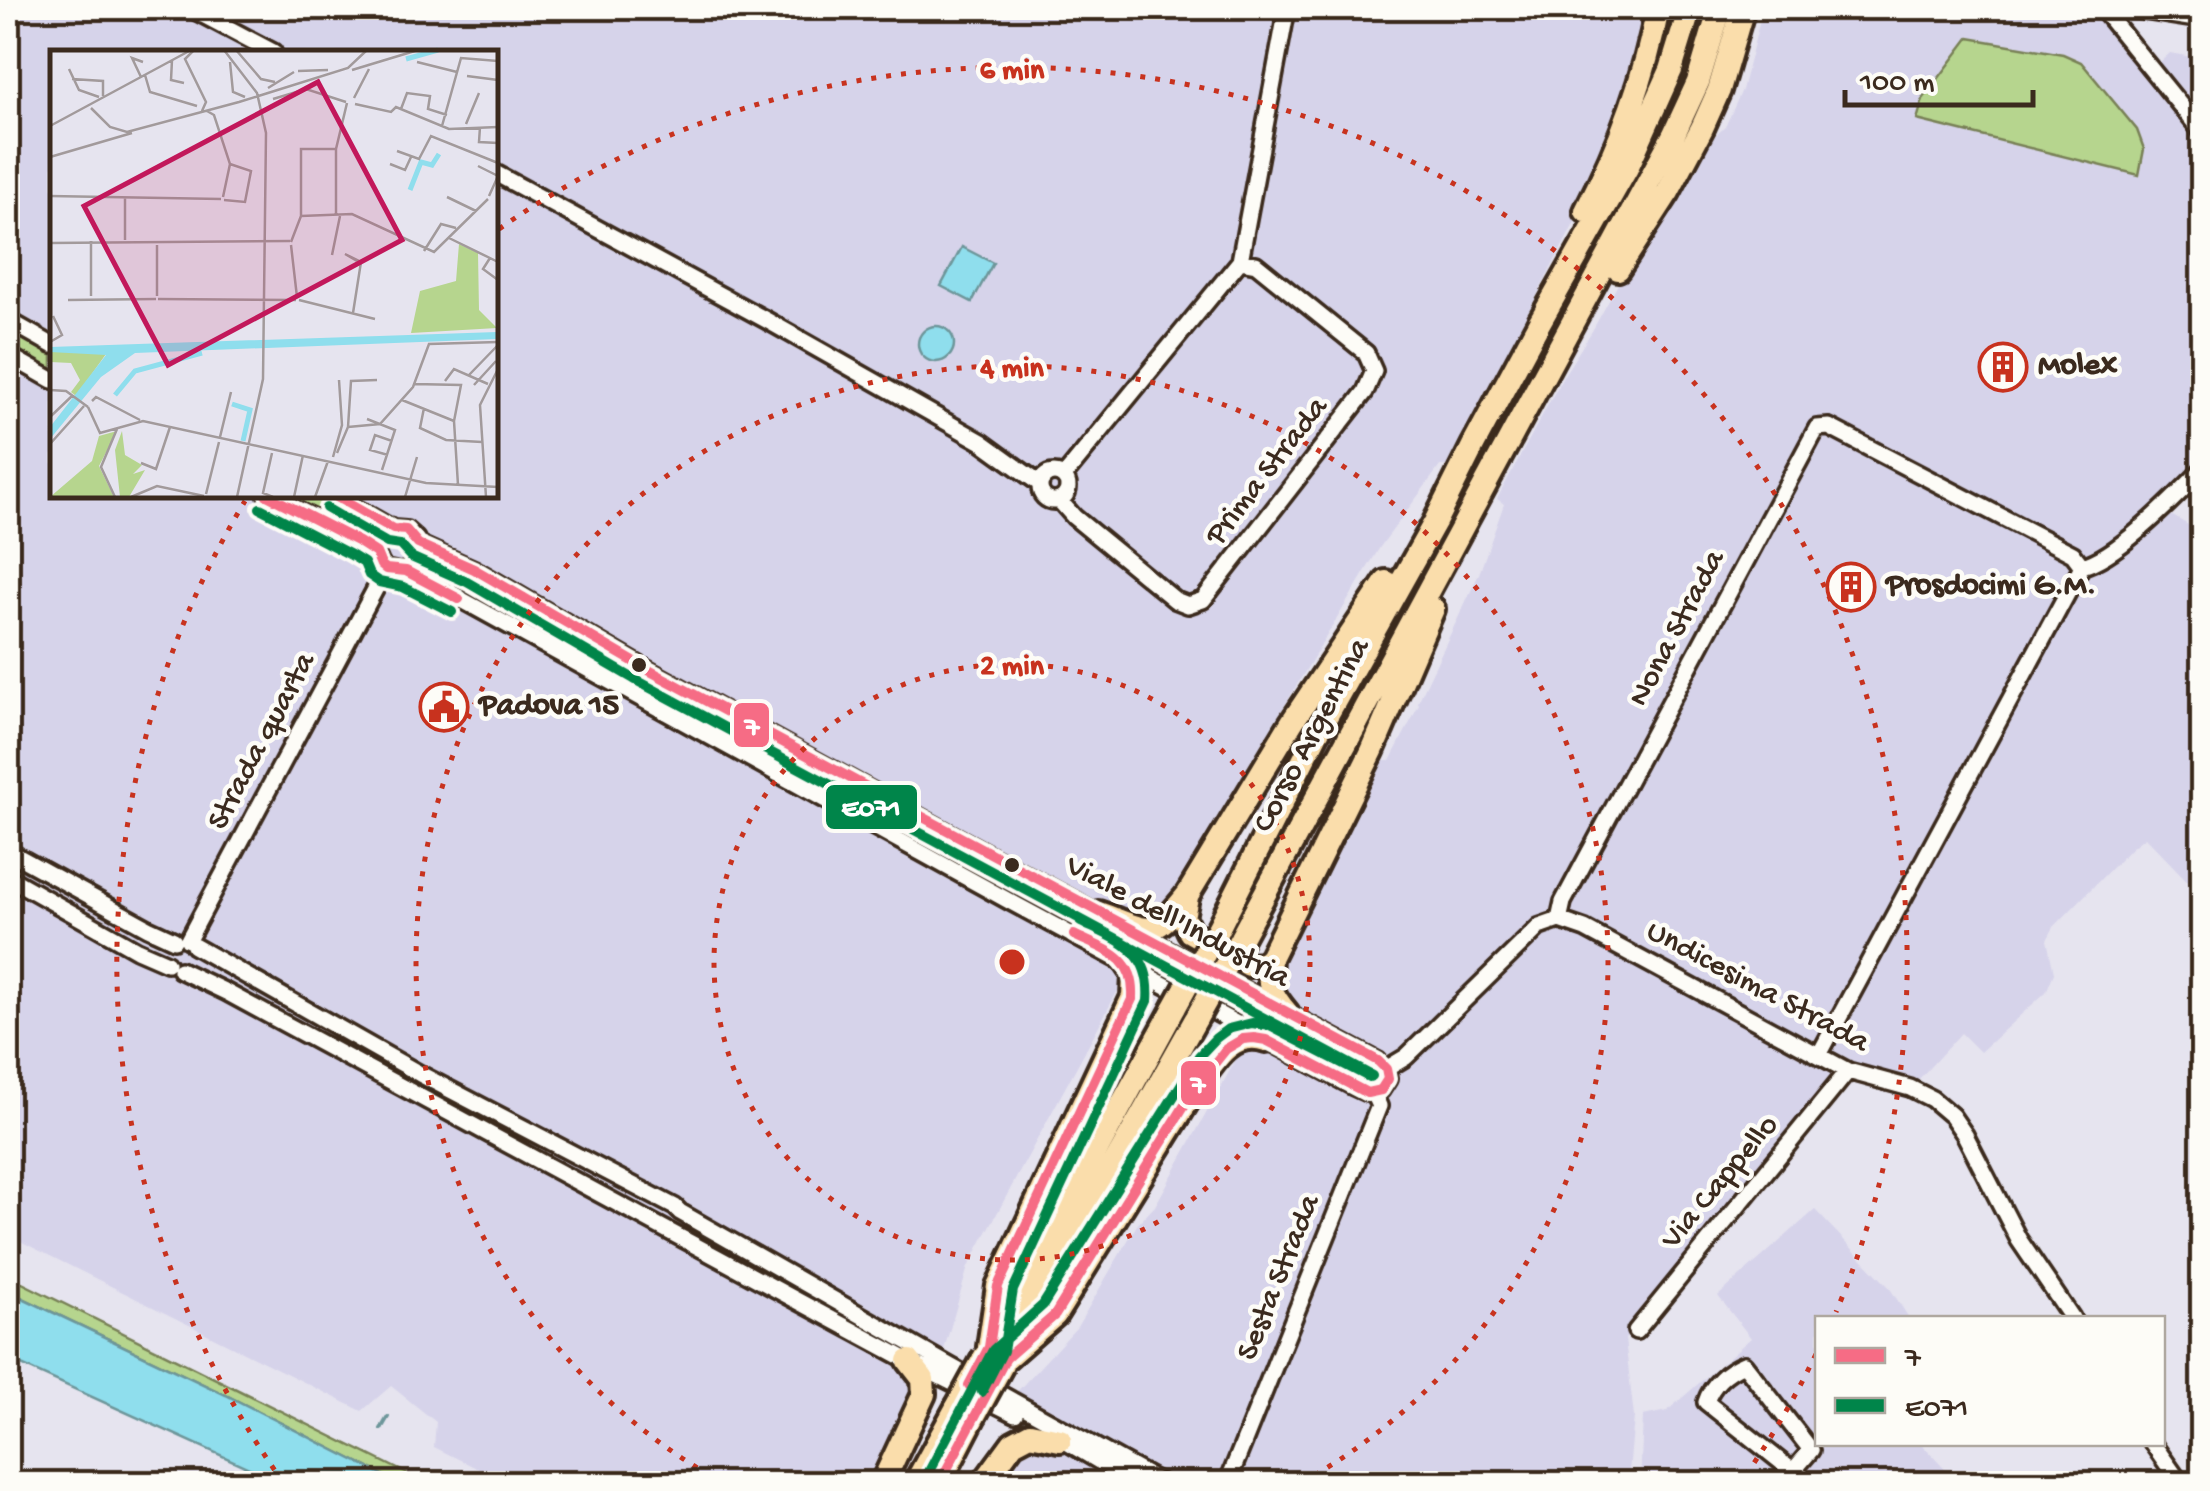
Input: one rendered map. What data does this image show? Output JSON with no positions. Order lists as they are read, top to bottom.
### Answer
{
  "streets": {
    "highway": ["Corso Argentina"],
    "street": [
      "Prima Strada",
      "Nona Strada",
      "Strada quarta",
      "Viale dell'Industria",
      "Undicesima Strada",
      "Via Cappello",
      "Sesta Strada"
    ]
  },
  "crossings": [
    ["Nona Strada", "Undicesima Strada"],
    ["Strada quarta", "Viale dell'Industria"],
    ["Viale dell'Industria", "Sesta Strada"],
    ["Undicesima Strada", "Via Cappello"]
  ],
  "places": {
    "building": ["Molex", "Prosdocimi G.M."],
    "public building": ["Padova 15"]
  },
  "lines": ["transit line 7", "transit line E071"],
  "legend": ["7", "E071"],
  "scale_bar": "100 m",
  "rings": ["6 min", "4 min", "2 min"]
}
